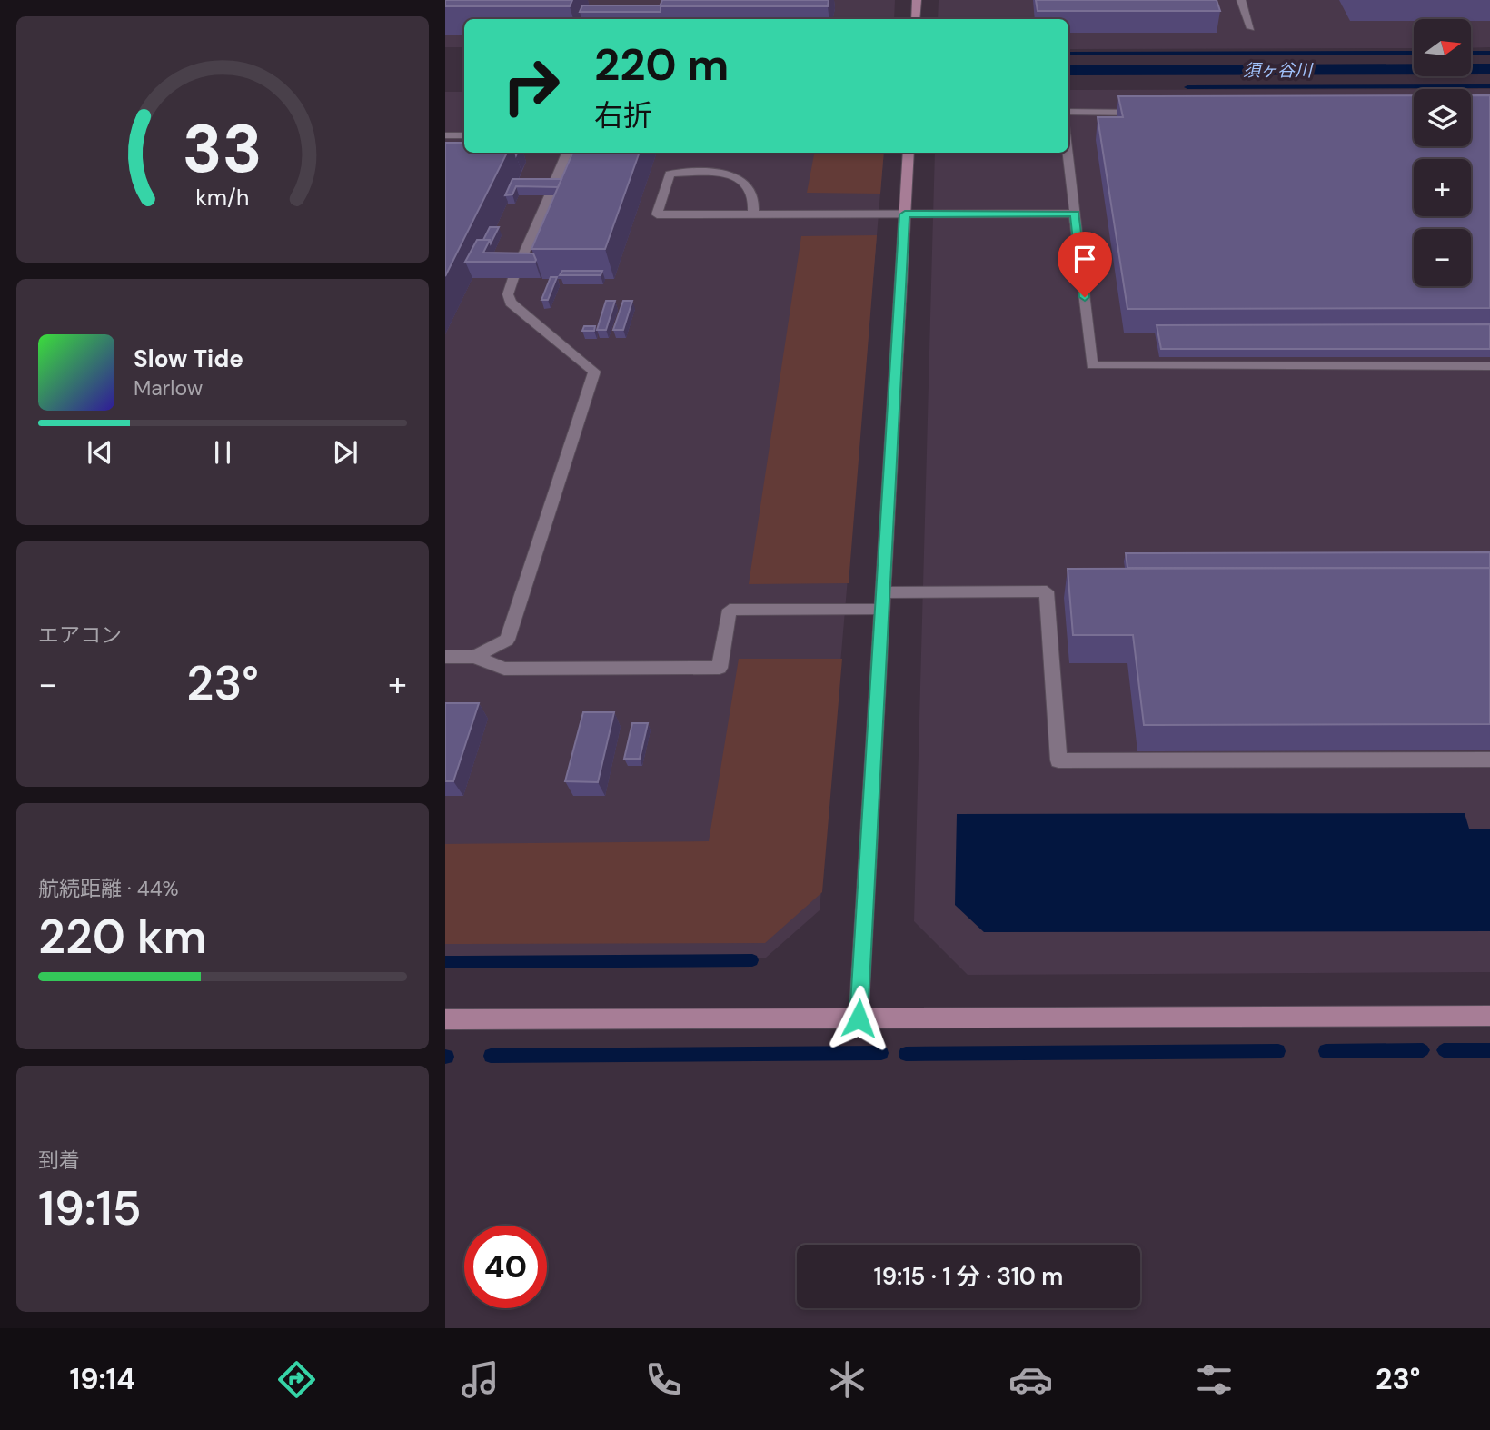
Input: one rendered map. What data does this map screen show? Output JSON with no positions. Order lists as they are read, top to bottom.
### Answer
{
  "water": ["須ヶ谷川"],
  "north": "right",
  "page": {
    "map_buttons": ["+", "−"],
    "turn": ["220 m", "右折"],
    "song": ["Slow Tide", "Marlow"],
    "tile": [
      "エアコン",
      ["航続距離 · 44%", "220 km"],
      ["到着", "19:15"]
    ],
    "heat": ["−", "23°", "+"],
    "limit": "40",
    "trip": "19:15 · 1 分 · 310 m",
    "tabs": ["19:14", "23°"],
    "gauge": ["33", "km/h"]
  }
}
